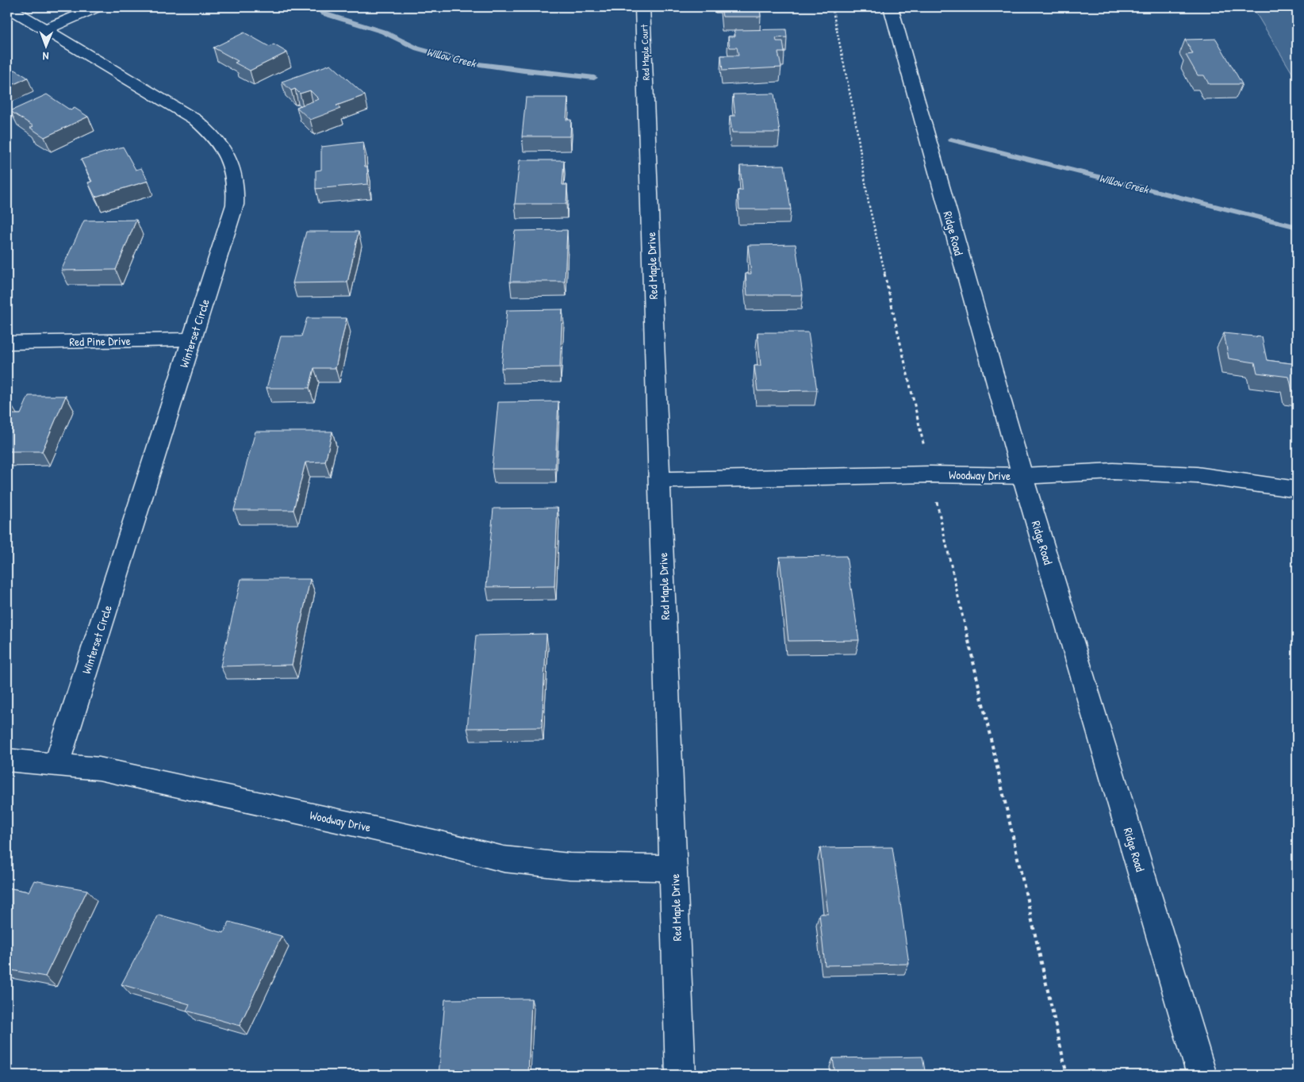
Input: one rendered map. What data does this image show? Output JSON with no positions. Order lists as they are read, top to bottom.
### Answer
{
  "streets": {
    "street": [
      "Red Maple Court",
      "Ridge Road",
      "Red Maple Drive",
      "Winterset Circle",
      "Red Pine Drive",
      "Woodway Drive"
    ]
  },
  "crossings": [
    ["Red Maple Court", "Red Maple Drive"],
    ["Ridge Road", "Woodway Drive"],
    ["Red Maple Drive", "Woodway Drive"],
    ["Winterset Circle", "Red Pine Drive"],
    ["Winterset Circle", "Woodway Drive"]
  ],
  "water": ["Willow Creek"],
  "north": "bottom"
}
